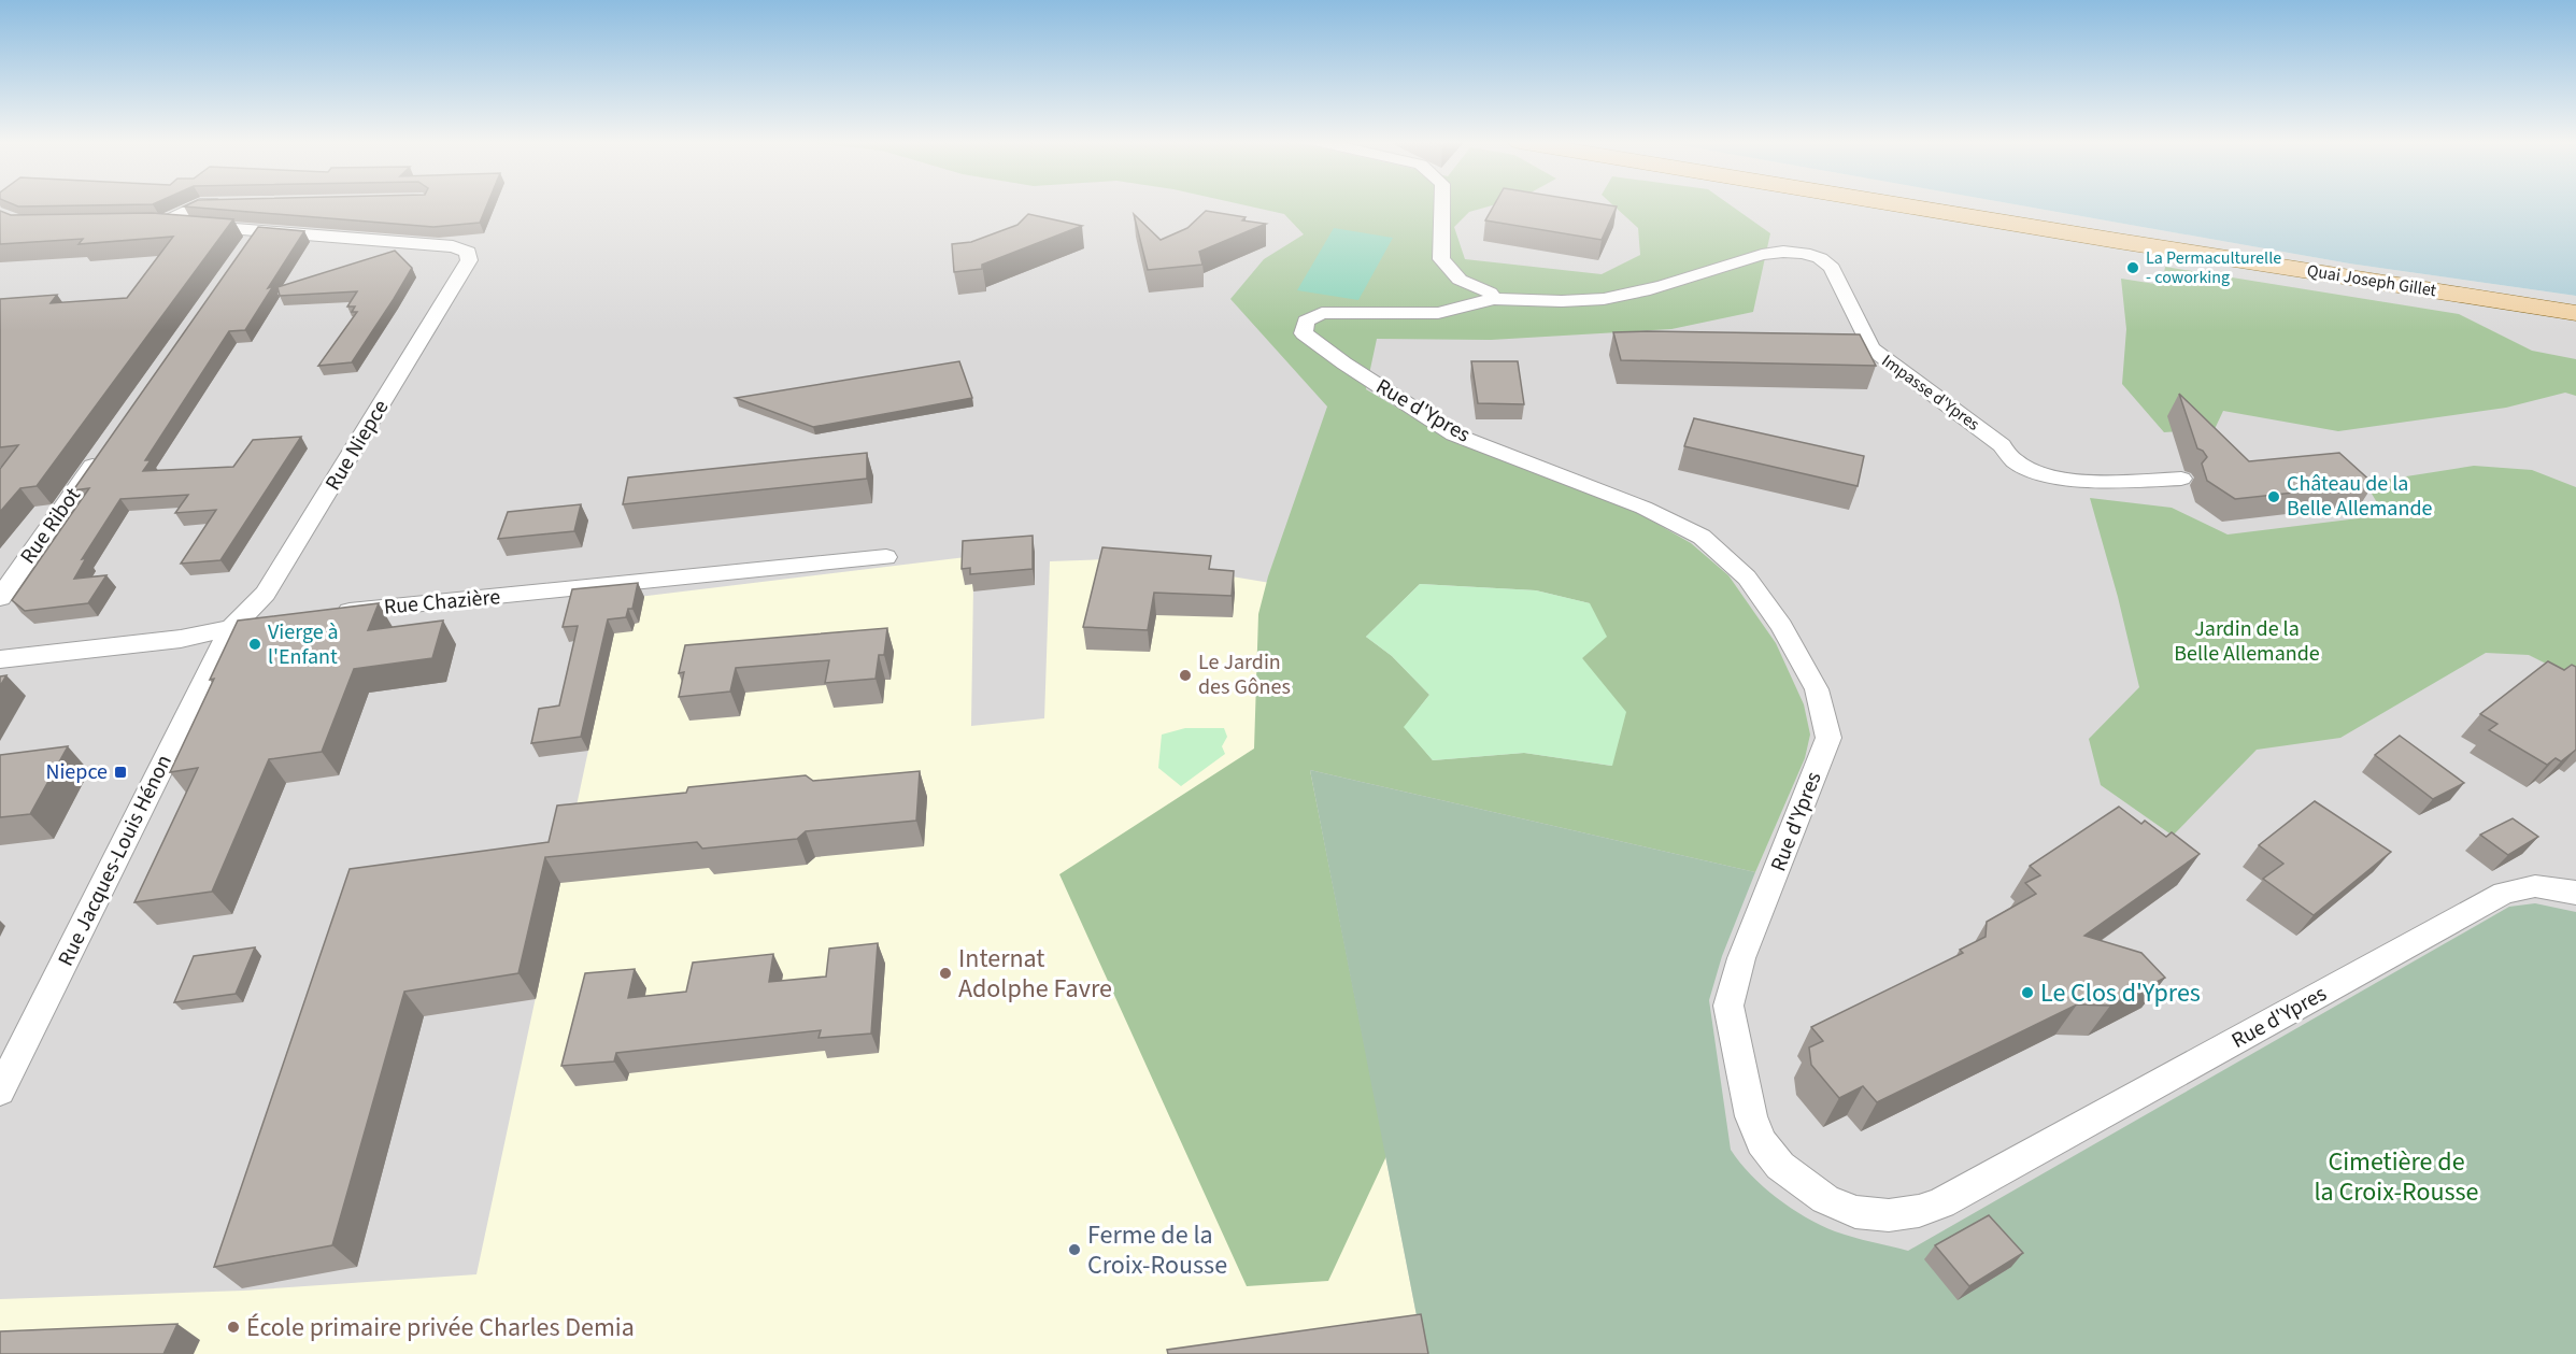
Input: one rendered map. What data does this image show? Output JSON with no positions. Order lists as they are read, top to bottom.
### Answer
{
  "streets": {
    "main road": ["Quai Joseph Gillet"],
    "street": [
      "Impasse d'Ypres",
      "Rue d'Ypres",
      "Rue Niepce",
      "Rue Ribot",
      "Rue Chazière",
      "Rue Jacques-Louis Hénon"
    ]
  },
  "crossings": [
    ["Impasse d'Ypres", "Rue d'Ypres"],
    ["Rue Niepce", "Rue Jacques-Louis Hénon"]
  ],
  "parks": ["Jardin de la Belle Allemande", "Cimetière de la Croix-Rousse"],
  "places": {
    "other": [
      "La Permaculturelle - coworking",
      "Château de la Belle Allemande",
      "Vierge à l'Enfant",
      "Le Jardin des Gônes",
      "Internat Adolphe Favre",
      "Le Clos d'Ypres",
      "Ferme de la Croix-Rousse",
      "École primaire privée Charles Demia"
    ],
    "transit": ["Niepce"]
  }
}
